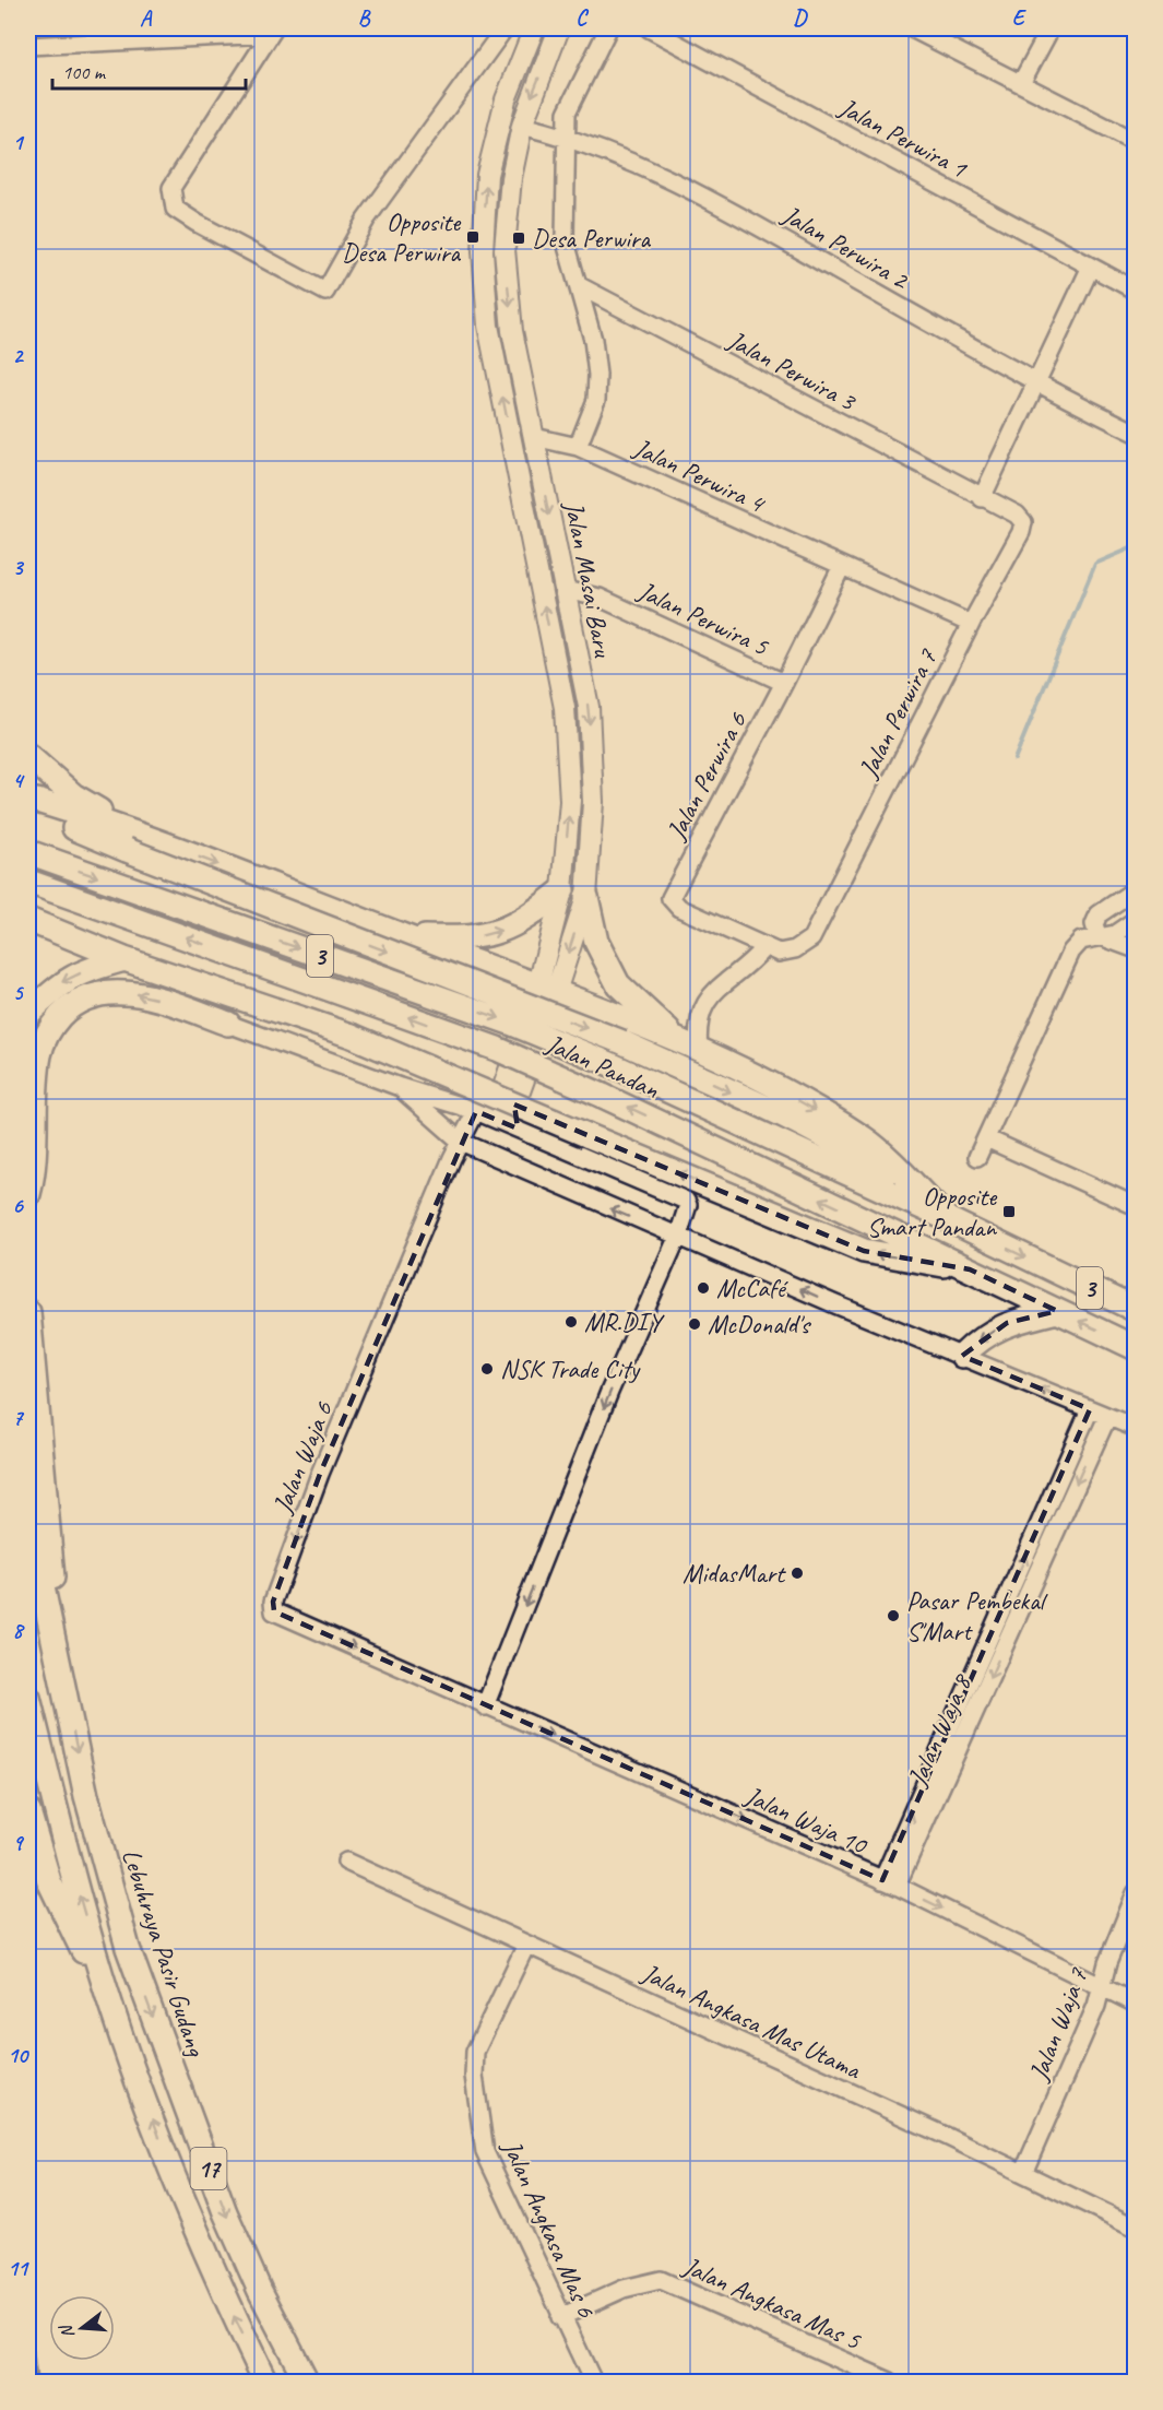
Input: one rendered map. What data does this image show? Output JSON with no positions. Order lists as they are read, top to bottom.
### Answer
{
  "streets": {
    "highway": [
      "3",
      "Jalan Pandan",
      "Lebuhraya Pasir Gudang",
      "17"
    ],
    "main road": ["Jalan Masai Baru"],
    "street": [
      "Jalan Perwira 1",
      "Jalan Perwira 2",
      "Jalan Perwira 3",
      "Jalan Perwira 4",
      "Jalan Perwira 5",
      "Jalan Perwira 7",
      "Jalan Perwira 6",
      "Jalan Waja 6",
      "Jalan Waja 8",
      "Jalan Waja 10",
      "Jalan Angkasa Mas Utama",
      "Jalan Waja 7",
      "Jalan Angkasa Mas 6",
      "Jalan Angkasa Mas 5"
    ]
  },
  "crossings": [
    ["Jalan Perwira 2", "Jalan Masai Baru"],
    ["Jalan Perwira 3", "Jalan Perwira 7"],
    ["Jalan Perwira 4", "Jalan Masai Baru"],
    ["Jalan Perwira 4", "Jalan Perwira 6"],
    ["Jalan Masai Baru", "Jalan Perwira 5"],
    ["Jalan Masai Baru", "Jalan Waja 6"],
    ["Jalan Perwira 5", "Jalan Perwira 6"],
    ["Jalan Perwira 7", "Jalan Perwira 6"],
    ["Jalan Waja 6", "Jalan Waja 10"],
    ["Jalan Waja 8", "Jalan Waja 10"],
    ["Jalan Waja 10", "Jalan Waja 7"],
    ["Jalan Angkasa Mas Utama", "Jalan Waja 7"],
    ["Jalan Angkasa Mas Utama", "Jalan Angkasa Mas 6"],
    ["Jalan Angkasa Mas 6", "Jalan Angkasa Mas 5"]
  ],
  "one_way": ["Jalan Waja 10"],
  "places": {
    "transit": ["Opposite Desa Perwira", "Desa Perwira", "Opposite Smart Pandan"],
    "other": [
      "McCafé",
      "MR.DIY",
      "McDonald's",
      "NSK Trade City",
      "MidasMart",
      "Pasar Pembekal S'Mart"
    ]
  },
  "scale_bar": "100 m",
  "north": "left",
  "grid": {
    "columns": [
      "A",
      "B",
      "C",
      "D",
      "E"
    ],
    "rows": [
      "1",
      "2",
      "3",
      "4",
      "5",
      "6",
      "7",
      "8",
      "9",
      "10",
      "11"
    ]
  }
}
